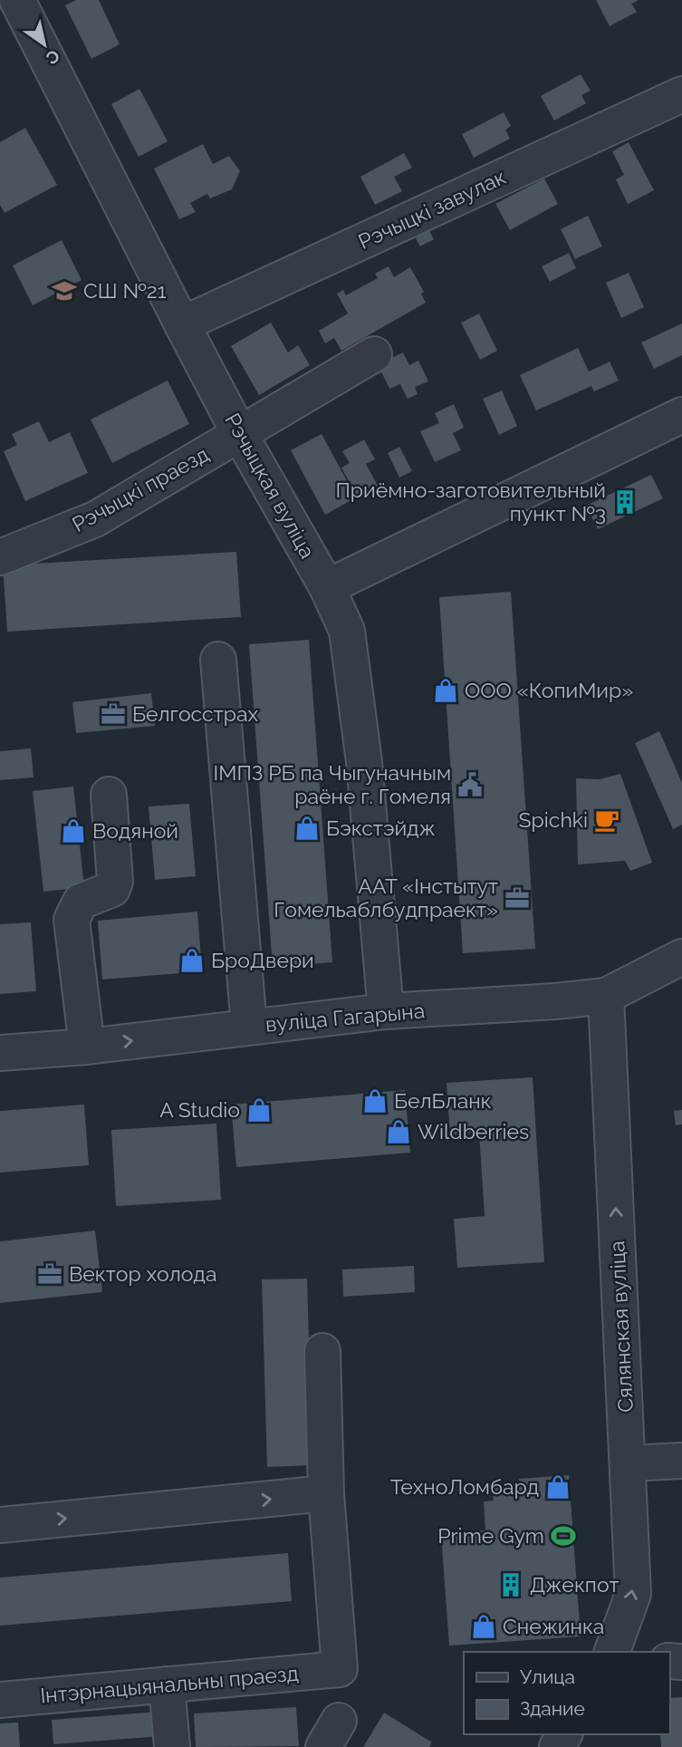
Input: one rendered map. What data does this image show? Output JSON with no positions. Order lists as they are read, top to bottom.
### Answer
{
  "streets": {
    "street": [
      "Рэчыцкі завулак",
      "Рэчыцкая вуліца",
      "Рэчыцкі праезд",
      "вуліца Гагарына",
      "Сялянская вуліца",
      "Інтэрнацыянальны праезд"
    ]
  },
  "crossings": [
    ["Рэчыцкі завулак", "Рэчыцкая вуліца"],
    ["Рэчыцкая вуліца", "Рэчыцкі праезд"],
    ["Рэчыцкая вуліца", "вуліца Гагарына"],
    ["вуліца Гагарына", "Сялянская вуліца"]
  ],
  "one_way": ["Сялянская вуліца"],
  "places": {
    "school or university": ["СШ №21"],
    "building": ["Приёмно-заготовительный пункт №3", "Джекпот"],
    "shop": [
      "ООО «КопиМир»",
      "Бэкстэйдж",
      "Водяной",
      "БроДвери",
      "БелБланк",
      "A Studio",
      "Wildberries",
      "ТехноЛомбард",
      "Снежинка"
    ],
    "office": ["Белгосстрах", "ААТ «Інстытут Гомельаблбудпраект»", "Вектор холода"],
    "public building": ["ІМПЗ РБ па Чыгуначным раёне г. Гомеля"],
    "cafe": ["Spichki"],
    "sports": ["Prime Gym"]
  },
  "legend": ["Улица", "Здание"],
  "north": "bottom right"
}
